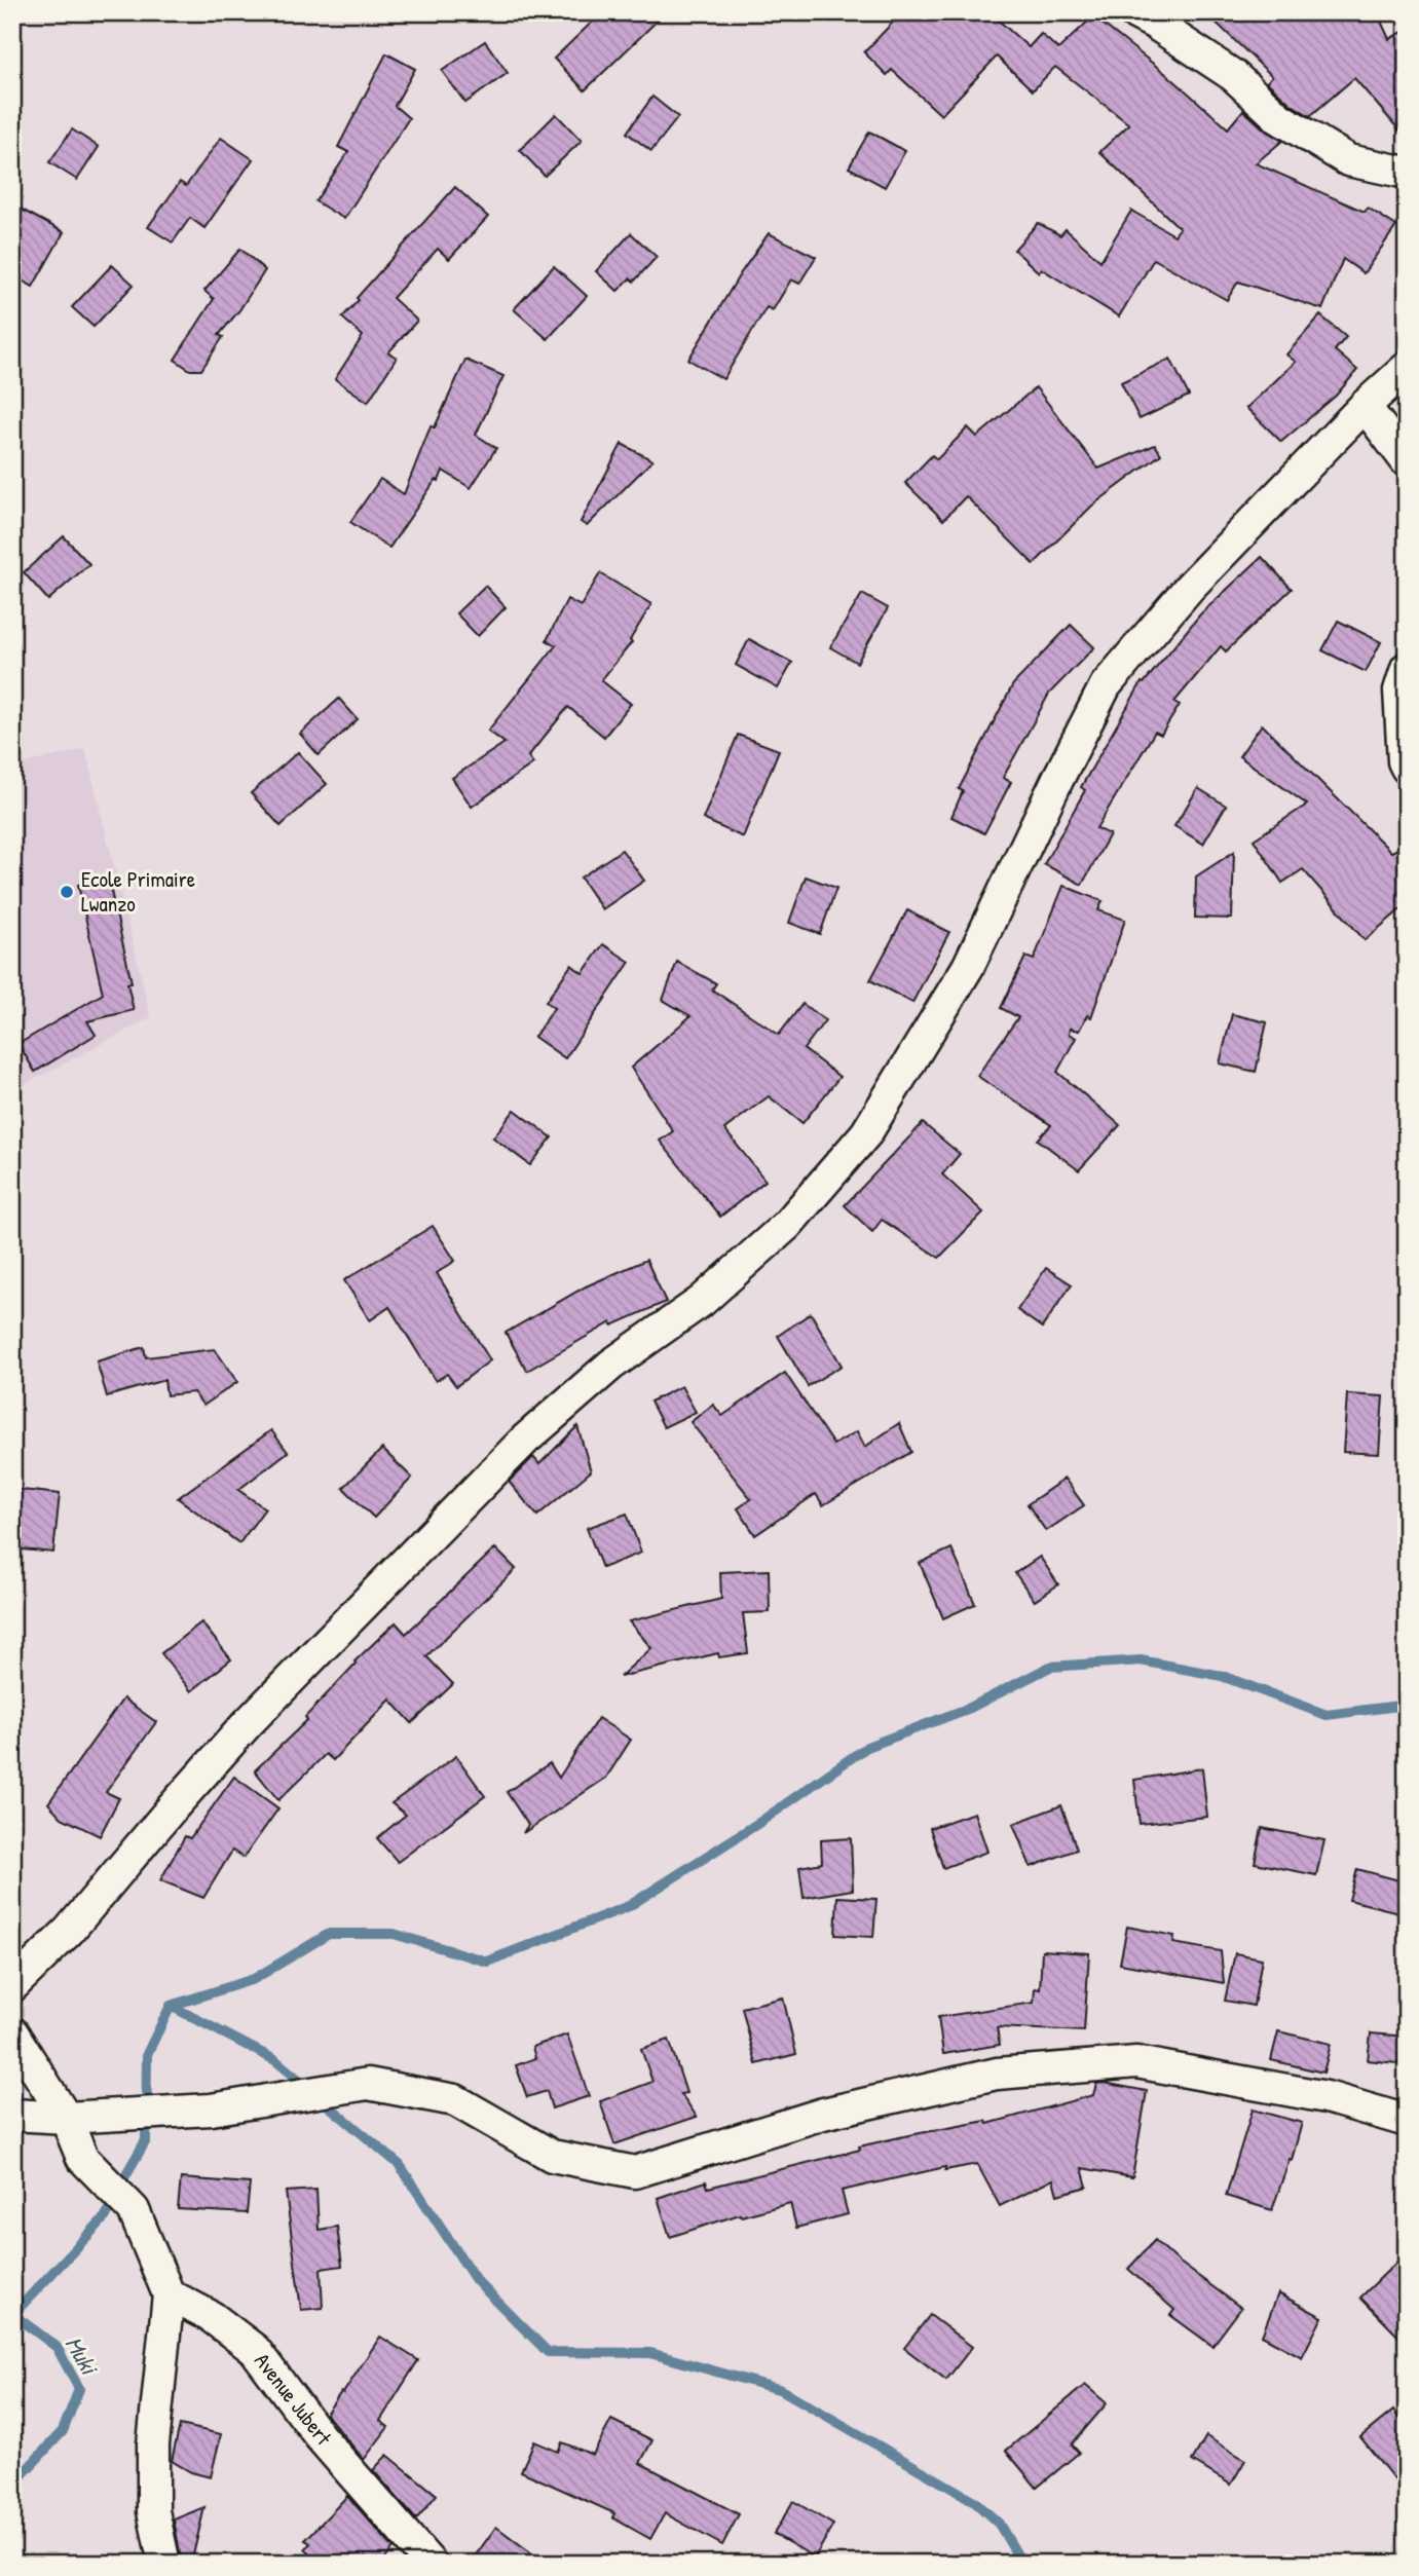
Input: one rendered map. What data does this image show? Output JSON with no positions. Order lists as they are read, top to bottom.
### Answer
{
  "streets": {
    "street": ["Avenue Jubert"]
  },
  "water": ["Muki"],
  "places": ["Ecole Primaire Lwanzo"]
}
